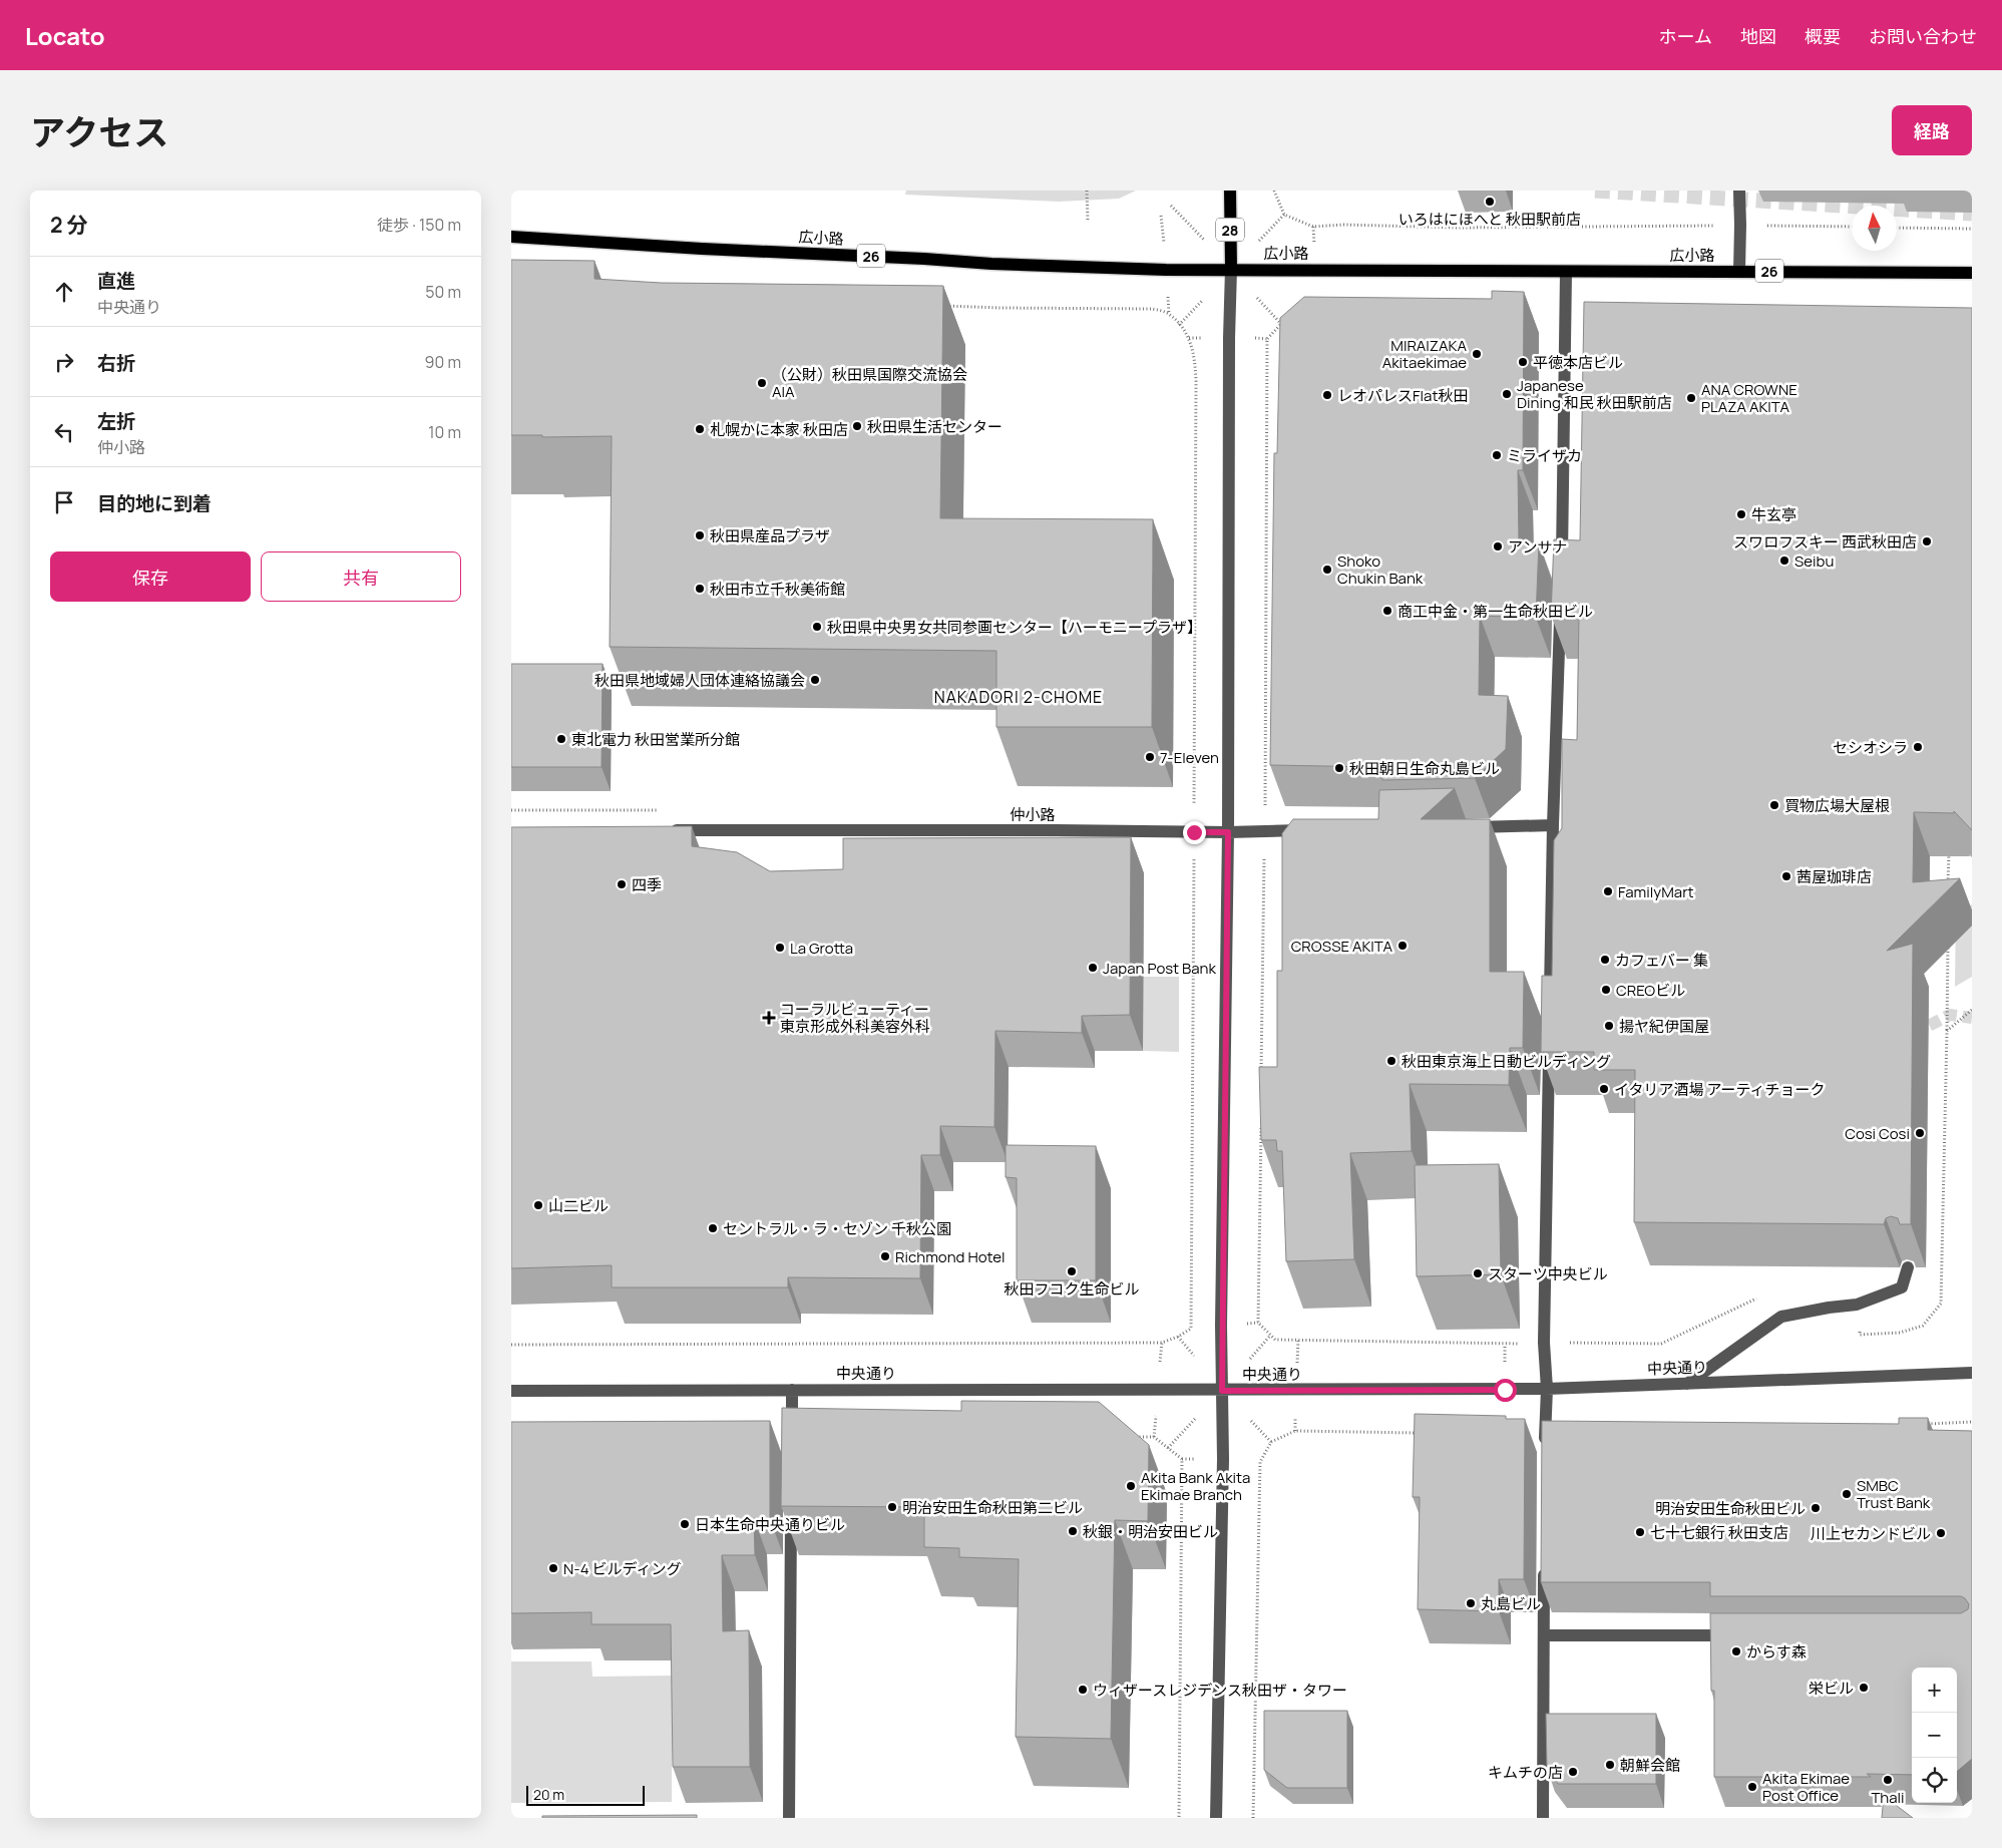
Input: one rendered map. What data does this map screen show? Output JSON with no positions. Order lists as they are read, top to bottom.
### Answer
{
  "streets": {
    "main road": ["28", "広小路", "26"],
    "street": ["仲小路", "中央通り"]
  },
  "crossings": [
    ["28", "広小路"]
  ],
  "districts": ["NAKADORI 2-CHOME"],
  "places": {
    "other": [
      "いろはにほへと 秋田駅前店",
      "MIRAIZAKA Akitaekimae",
      "平徳本店ビル",
      "（公財）秋田県国際交流協会 AIA",
      "Japanese Dining 和民 秋田駅前店",
      "レオパレスFlat秋田",
      "ANA CROWNE PLAZA AKITA",
      "秋田県生活センター",
      "札幌かに本家 秋田店",
      "ミライザカ",
      "牛玄亭",
      "秋田県産品プラザ",
      "スワロフスキー 西武秋田店",
      "アンサナ",
      "Seibu",
      "Shoko Chukin Bank",
      "秋田市立千秋美術館",
      "商工中金・第一生命秋田ビル",
      "秋田県中央男女共同参画センター【ハーモニープラザ】",
      "秋田県地域婦人団体連絡協議会",
      "東北電力 秋田営業所分館",
      "セシオシラ",
      "7-Eleven",
      "秋田朝日生命丸島ビル",
      "買物広場大屋根",
      "茜屋珈琲店",
      "四季",
      "FamilyMart",
      "CROSSE AKITA",
      "La Grotta",
      "カフェバー 集",
      "Japan Post Bank",
      "CREOビル",
      "揚ヤ紀伊国屋",
      "秋田東京海上日動ビルディング",
      "イタリア酒場 アーティチョーク",
      "Cosi Cosi",
      "山二ビル",
      "セントラル・ラ・セゾン 千秋公園",
      "Richmond Hotel",
      "秋田フコク生命ビル",
      "スターツ中央ビル",
      "Akita Bank Akita Ekimae Branch",
      "SMBC Trust Bank",
      "明治安田生命秋田第二ビル",
      "明治安田生命秋田ビル",
      "日本生命中央通りビル",
      "秋銀・明治安田ビル",
      "七十七銀行 秋田支店",
      "川上セカンドビル",
      "N-4 ビルディング",
      "丸島ビル",
      "からす森",
      "栄ビル",
      "ウィザースレジデンス秋田ザ・タワー",
      "朝鮮会館",
      "キムチの店",
      "Thali",
      "Akita Ekimae Post Office"
    ],
    "health": ["コーラルビューティー 東京形成外科美容外科"]
  },
  "scale_bar": "20 m",
  "north": "top",
  "page": {
    "header": "Locato",
    "nav": [
      "ホーム",
      "地図",
      "概要",
      "お問い合わせ"
    ],
    "title": "アクセス",
    "buttons": [
      "経路",
      ["保存", "共有"]
    ],
    "heading": ["2 分", "徒歩 · 150 m"],
    "list": [
      ["直進", "中央通り", "50 m"],
      ["右折", "90 m"],
      ["左折", "仲小路", "10 m"],
      "目的地に到着"
    ],
    "map_buttons": ["+", "−"],
    "scale": "20 m"
  }
}
